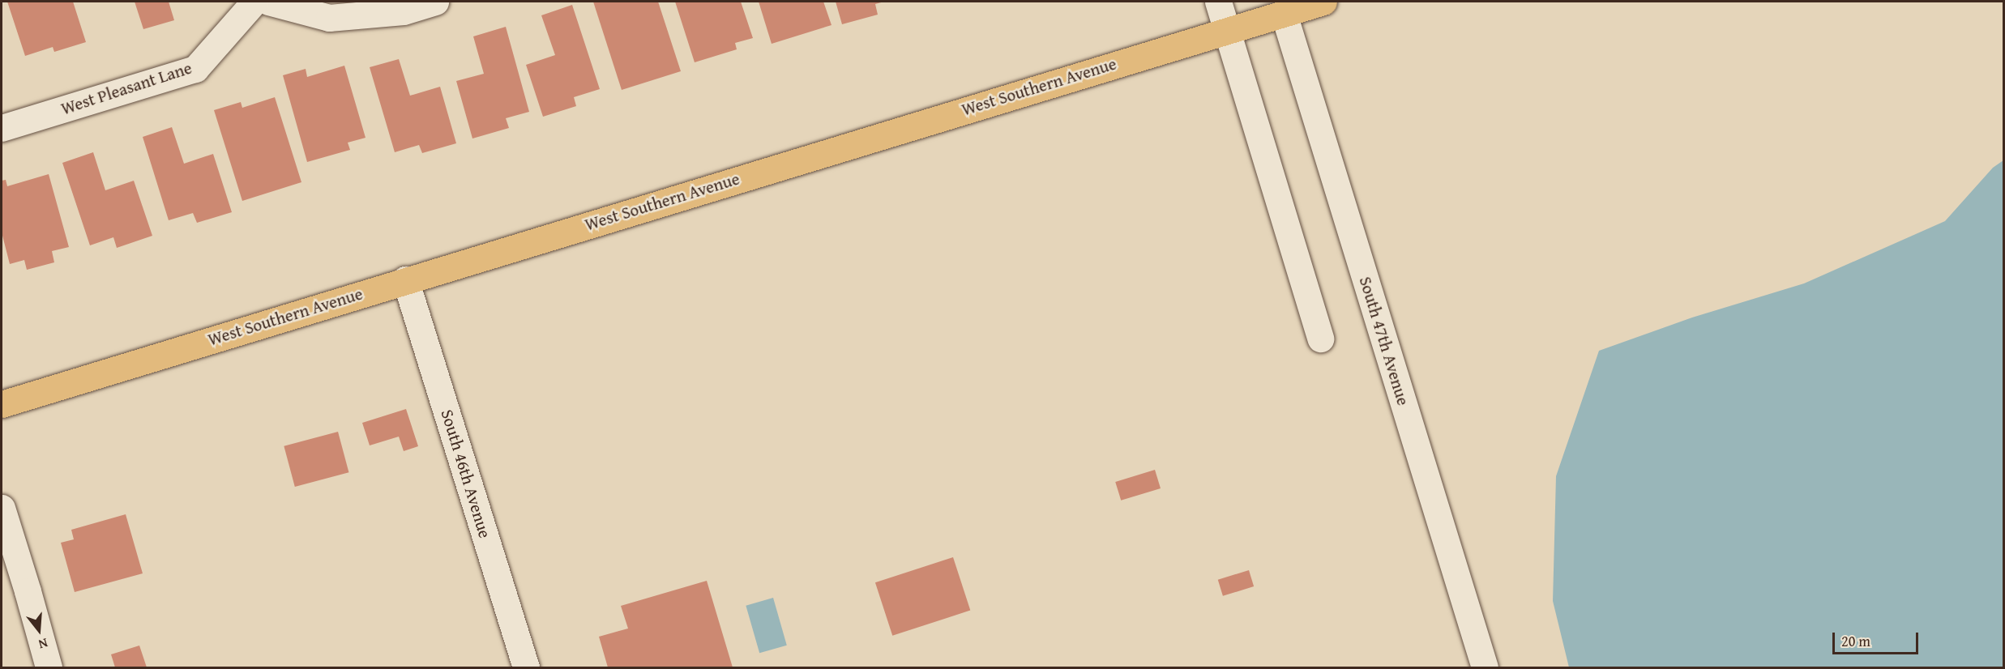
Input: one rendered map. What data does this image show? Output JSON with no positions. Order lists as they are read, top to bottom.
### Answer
{
  "streets": {
    "main road": ["West Southern Avenue"],
    "street": ["West Pleasant Lane", "South 47th Avenue", "South 46th Avenue"]
  },
  "crossings": [
    ["West Southern Avenue", "South 47th Avenue"],
    ["West Southern Avenue", "South 46th Avenue"]
  ],
  "scale_bar": "20 m",
  "north": "bottom"
}
